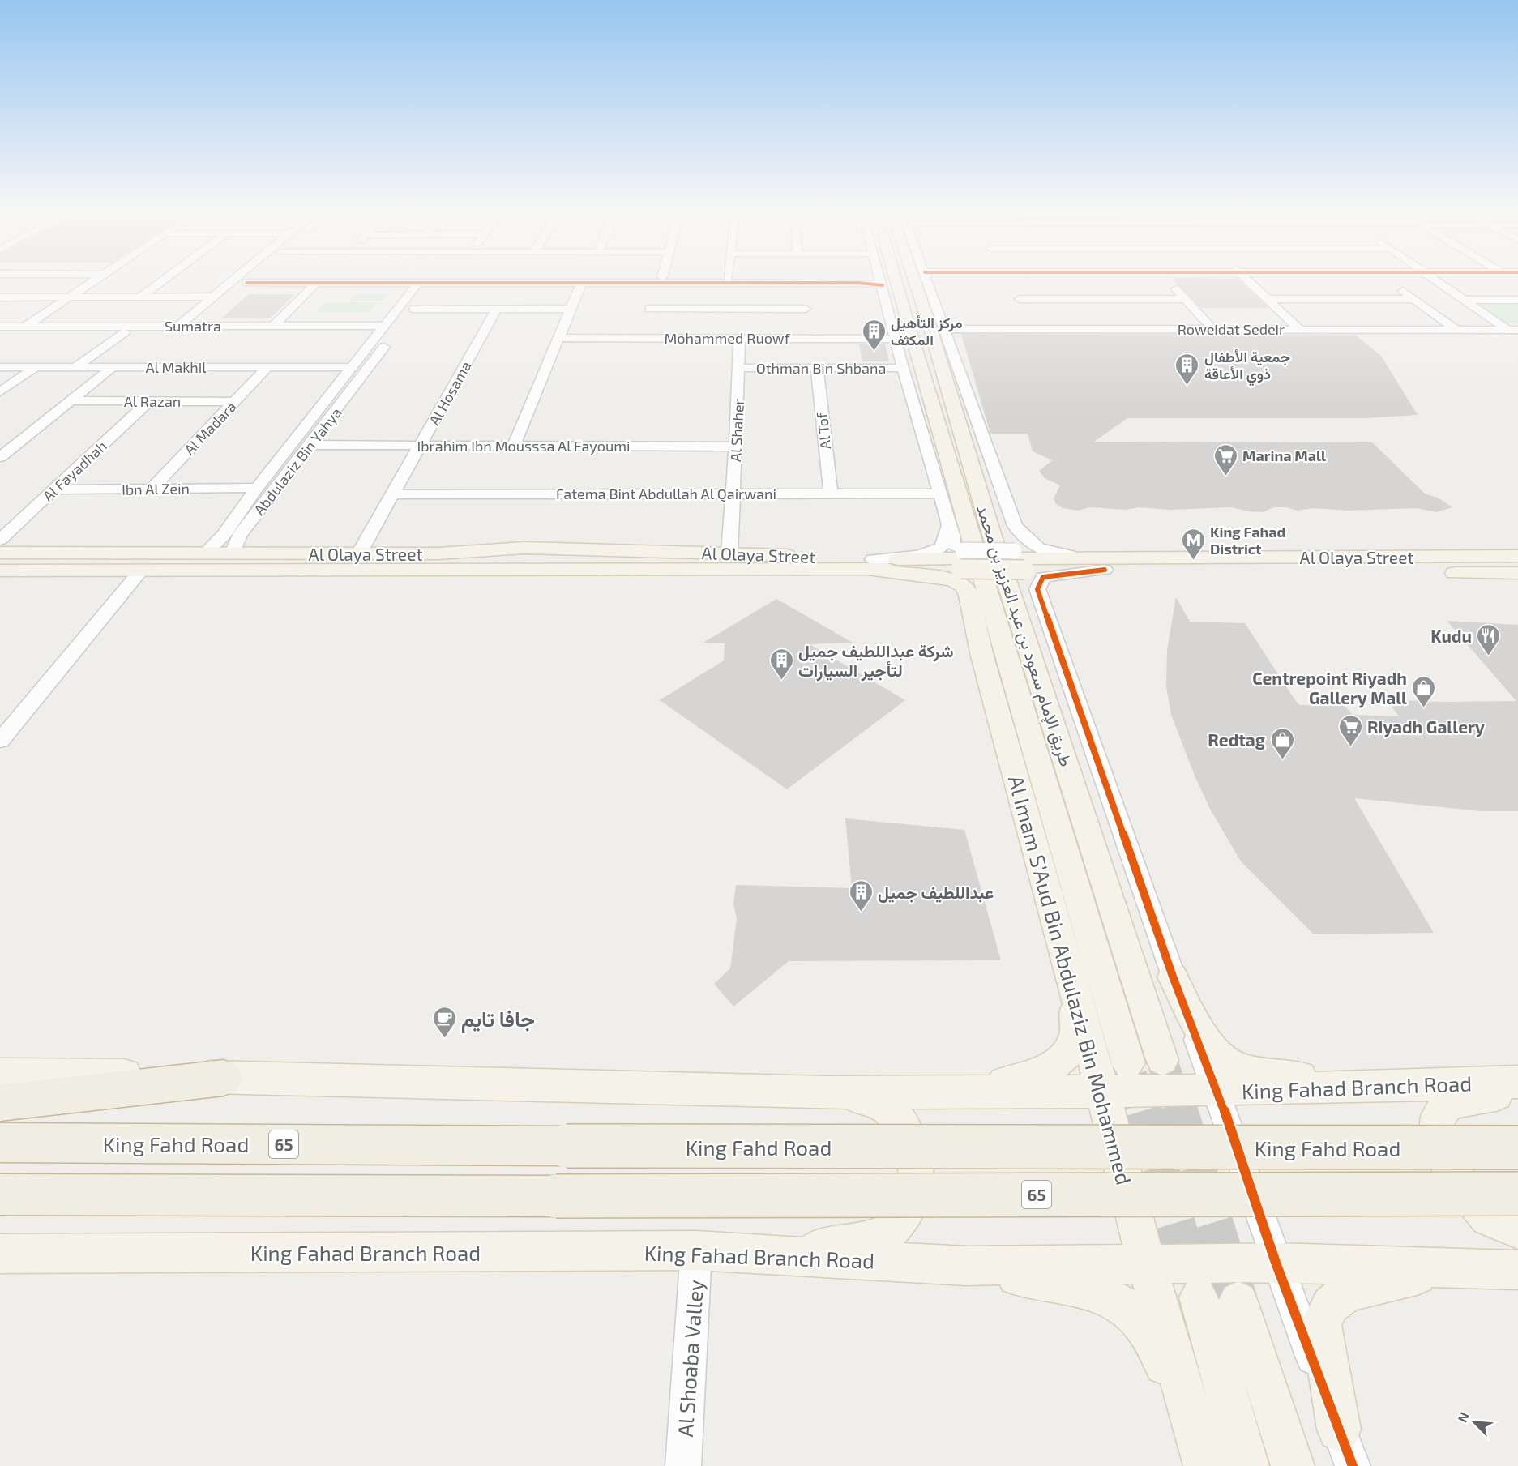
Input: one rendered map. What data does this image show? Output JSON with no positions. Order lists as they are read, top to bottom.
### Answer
{
  "streets": {
    "highway": ["King Fahd Road", "65"],
    "main road": [
      "Al Olaya Street",
      "طريق الإمام سعود بن عبد العزيز بن محمد",
      "Al Imam S'Aud Bin Abdulaziz Bin Mohammed",
      "King Fahad Branch Road"
    ],
    "street": [
      "Sumatra",
      "Roweidat Sedeir",
      "Mohammed Ruowf",
      "Al Makhil",
      "Othman Bin Shbana",
      "Al Hosama",
      "Al Razan",
      "Al Madara",
      "Al Shaher",
      "Al Tof",
      "Ibrahim Ibn Mousssa Al Fayoumi",
      "Abdulaziz Bin Yahya",
      "Al Fayadhah",
      "Ibn Al Zein",
      "Fatema Bint Abdullah Al Qairwani",
      "Al Shoaba Valley"
    ]
  },
  "crossings": [
    ["Sumatra", "Abdulaziz Bin Yahya"],
    ["Mohammed Ruowf", "Al Shaher"],
    ["Al Makhil", "Al Madara"],
    ["Al Makhil", "Abdulaziz Bin Yahya"],
    ["Othman Bin Shbana", "Al Shaher"],
    ["Othman Bin Shbana", "Al Tof"],
    ["Al Hosama", "Ibrahim Ibn Mousssa Al Fayoumi"],
    ["Al Hosama", "Fatema Bint Abdullah Al Qairwani"],
    ["Al Hosama", "Al Olaya Street"],
    ["Al Razan", "Al Madara"],
    ["Al Razan", "Al Fayadhah"],
    ["Al Madara", "Ibn Al Zein"],
    ["Al Shaher", "Ibrahim Ibn Mousssa Al Fayoumi"],
    ["Al Shaher", "Fatema Bint Abdullah Al Qairwani"],
    ["Al Shaher", "Al Olaya Street"],
    ["Al Tof", "Fatema Bint Abdullah Al Qairwani"],
    ["Ibrahim Ibn Mousssa Al Fayoumi", "Abdulaziz Bin Yahya"],
    ["Abdulaziz Bin Yahya", "Ibn Al Zein"],
    ["Abdulaziz Bin Yahya", "Al Olaya Street"],
    ["Al Fayadhah", "Ibn Al Zein"],
    ["Al Olaya Street", "Al Imam S'Aud Bin Abdulaziz Bin Mohammed"],
    ["Al Imam S'Aud Bin Abdulaziz Bin Mohammed", "King Fahad Branch Road"],
    ["King Fahad Branch Road", "Al Shoaba Valley"]
  ],
  "places": {
    "building": [
      "مركز التأهيل المكثف",
      "جمعية الأطفال ذوي الأعاقة",
      "شركة عبداللطيف جميل لتأجير السيارات",
      "عبداللطيف جميل"
    ],
    "supermarket": ["Marina Mall", "Riyadh Gallery"],
    "metro station": ["King Fahad District"],
    "restaurant": ["Kudu"],
    "shop": ["Centrepoint Riyadh Gallery Mall", "Redtag"],
    "cafe": ["جافا تايم"]
  },
  "north": "top left"
}
